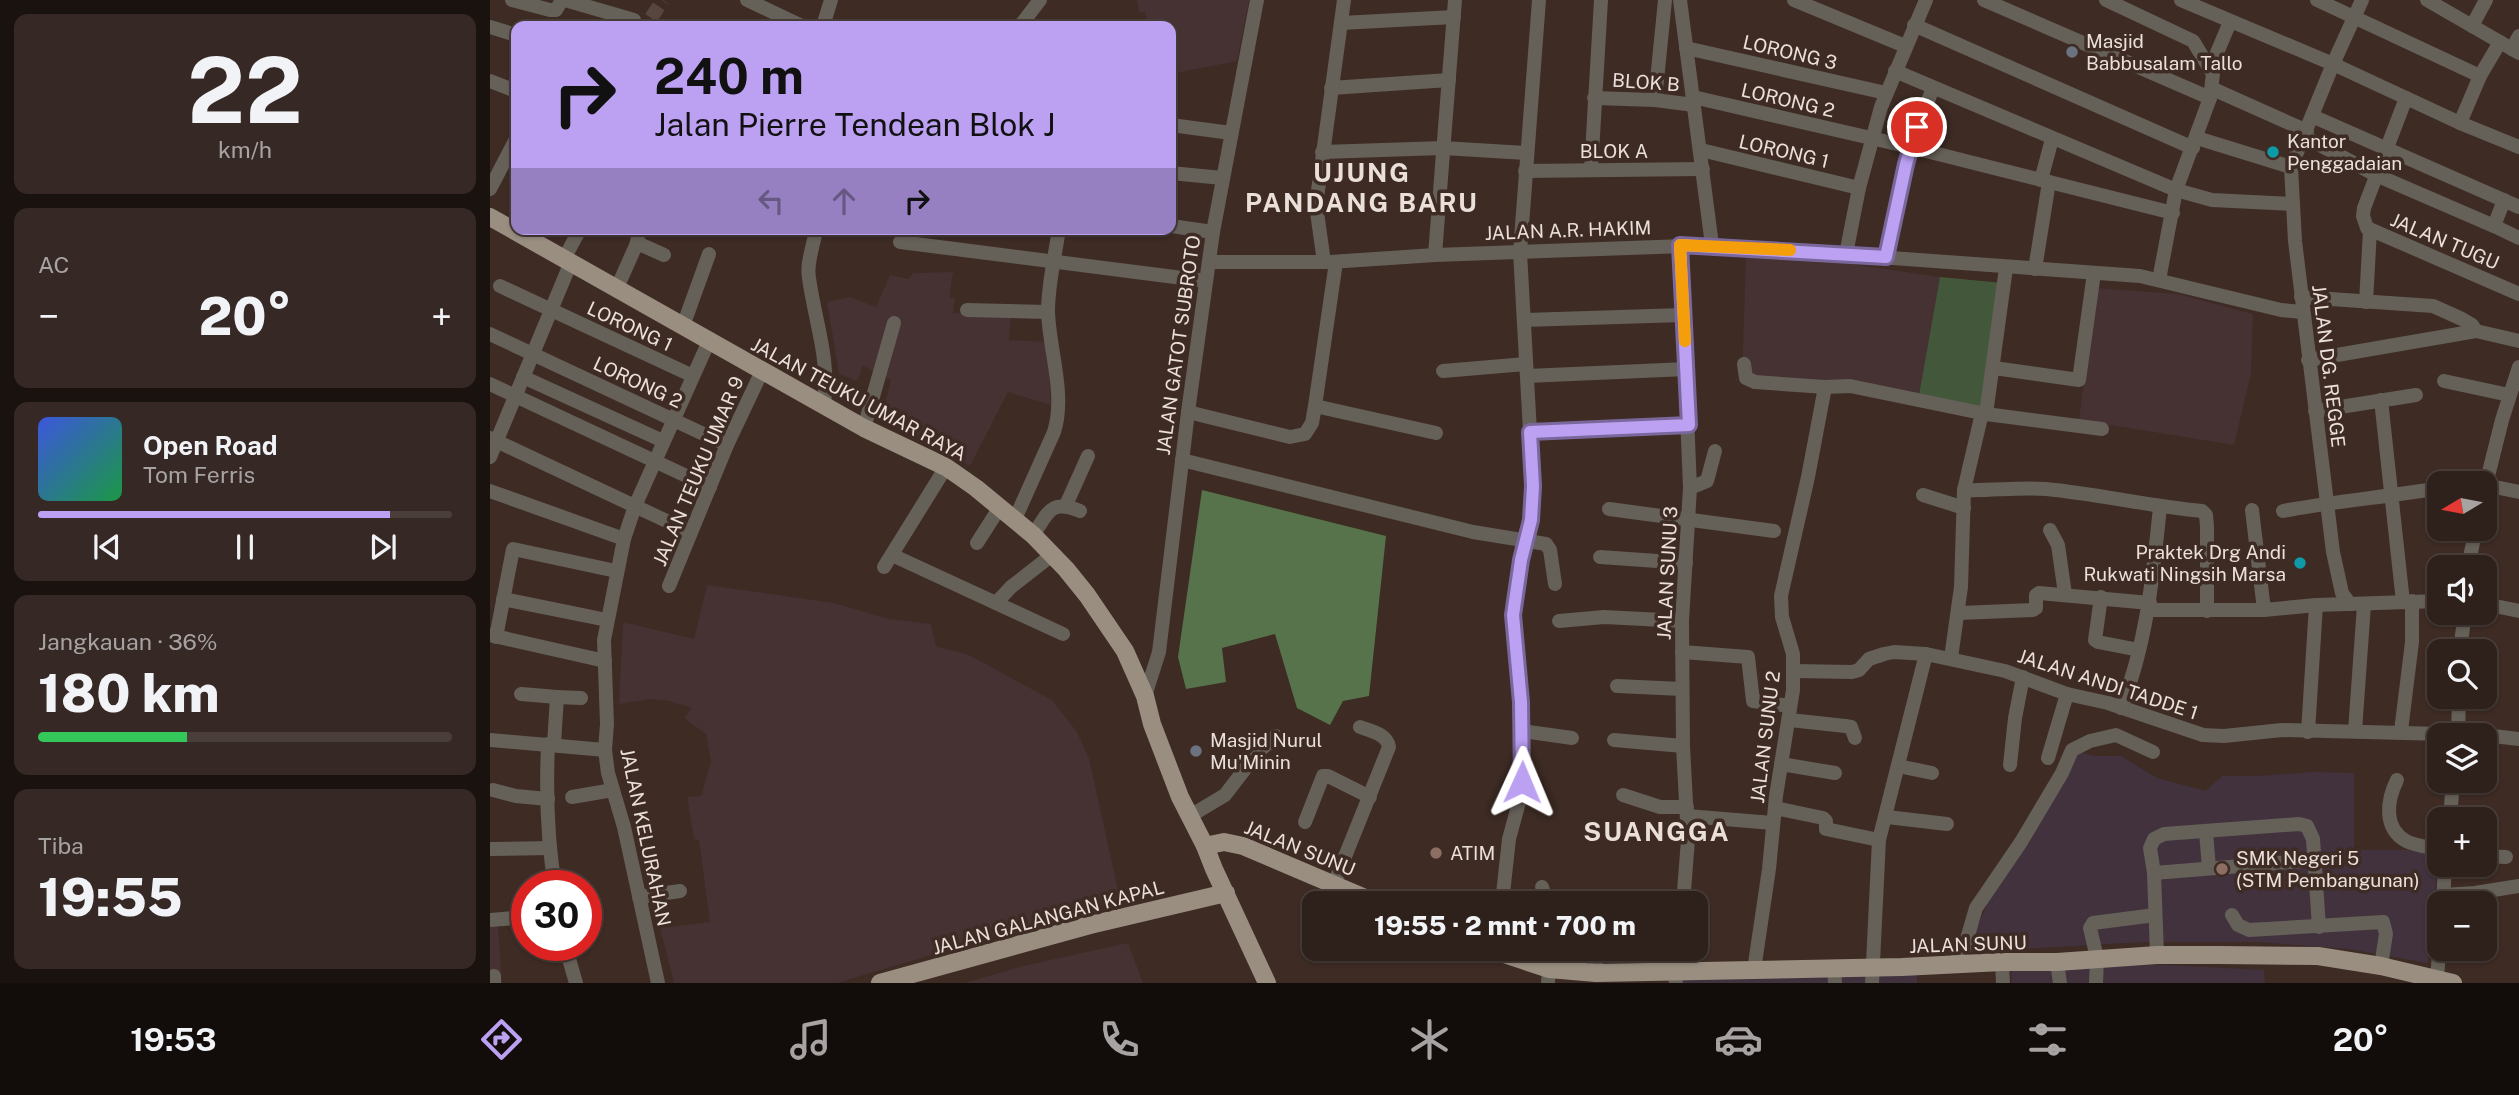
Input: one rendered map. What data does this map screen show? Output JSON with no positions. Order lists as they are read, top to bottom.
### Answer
{
  "streets": {
    "main road": ["JALAN TEUKU UMAR RAYA", "JALAN SUNU", "JALAN GALANGAN KAPAL"],
    "street": [
      "LORONG 3",
      "BLOK B",
      "LORONG 2",
      "BLOK A",
      "LORONG 1",
      "JALAN A.R. HAKIM",
      "JALAN TUGU",
      "JALAN GATOT SUBROTO",
      "JALAN DG. REGGE",
      "JALAN TEUKU UMAR 9",
      "JALAN SUNU 3",
      "JALAN ANDI TADDE 1",
      "JALAN SUNU 2",
      "JALAN KELURAHAN"
    ]
  },
  "crossings": [
    ["BLOK B", "LORONG 2"],
    ["LORONG 2", "JALAN TEUKU UMAR 9"],
    ["LORONG 2", "JALAN KELURAHAN"],
    ["LORONG 1", "JALAN KELURAHAN"],
    ["JALAN A.R. HAKIM", "JALAN GATOT SUBROTO"],
    ["JALAN A.R. HAKIM", "JALAN DG. REGGE"],
    ["JALAN A.R. HAKIM", "JALAN SUNU 3"],
    ["JALAN GATOT SUBROTO", "JALAN TEUKU UMAR RAYA"],
    ["JALAN TEUKU UMAR RAYA", "JALAN TEUKU UMAR 9"],
    ["JALAN TEUKU UMAR RAYA", "JALAN KELURAHAN"],
    ["JALAN TEUKU UMAR RAYA", "JALAN SUNU"],
    ["JALAN TEUKU UMAR RAYA", "JALAN GALANGAN KAPAL"],
    ["JALAN ANDI TADDE 1", "JALAN SUNU 2"],
    ["JALAN SUNU 2", "JALAN SUNU"]
  ],
  "districts": ["UJUNG PANDANG BARU", "SUANGGA"],
  "places": [
    "Masjid Babbusalam Tallo",
    "Kantor Penggadaian",
    "Praktek Drg Andi Rukwati Ningsih Marsa",
    "Masjid Nurul Mu'Minin",
    "ATIM",
    "SMK Negeri 5 (STM Pembangunan)"
  ],
  "north": "left",
  "page": {
    "tile": [
      ["22", "km/h"],
      "AC",
      ["Jangkauan · 36%", "180 km"],
      ["Tiba", "19:55"]
    ],
    "turn": ["240 m", "Jalan Pierre Tendean Blok J"],
    "heat": ["−", "20°", "+"],
    "song": ["Open Road", "Tom Ferris"],
    "map_buttons": ["+", "−"],
    "limit": "30",
    "trip": "19:55 · 2 mnt · 700 m",
    "tabs": ["19:53", "20°"]
  }
}
